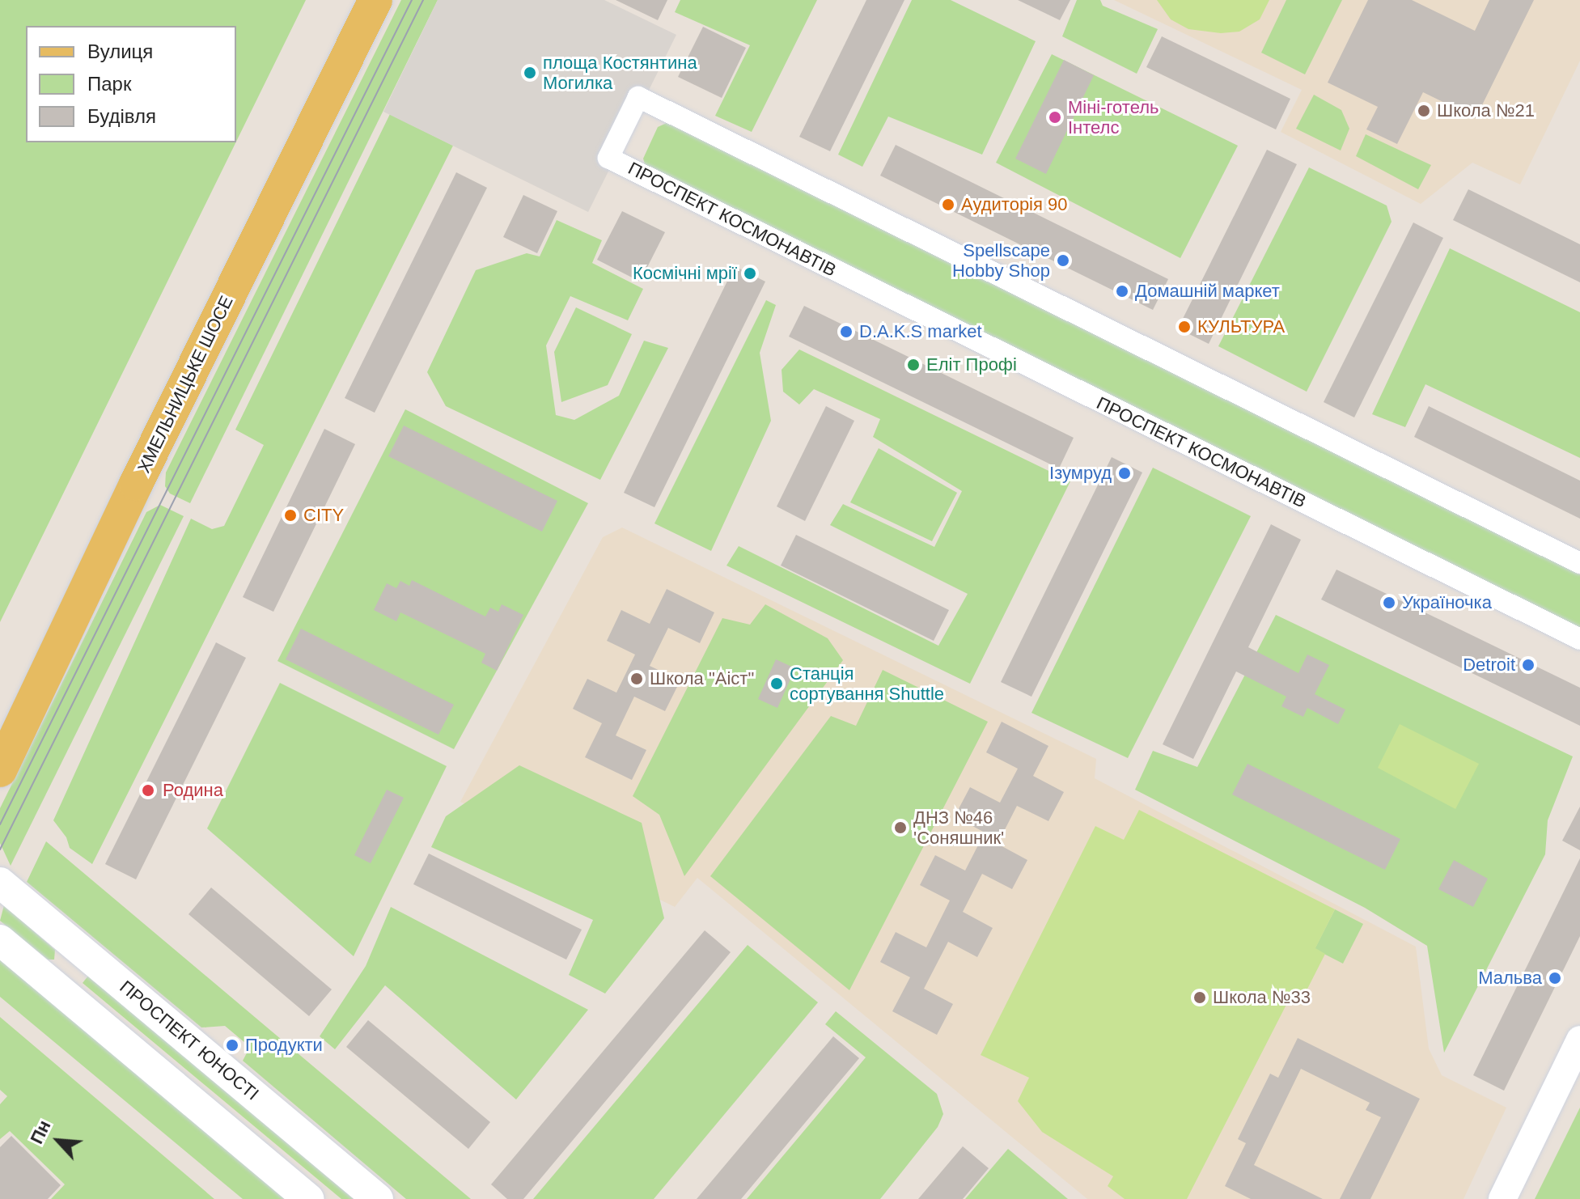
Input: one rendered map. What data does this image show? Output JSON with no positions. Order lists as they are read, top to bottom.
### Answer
{
  "streets": {
    "main road": ["ХМЕЛЬНИЦЬКЕ ШОСЕ", "ПРОСПЕКТ ЮНОСТІ"],
    "street": ["ПРОСПЕКТ КОСМОНАВТІВ"]
  },
  "places": [
    "площа Костянтина Могилка",
    "Школа №21",
    "Міні-готель Інтелс",
    "Аудиторія 90",
    "Spellscape Hobby Shop",
    "Космічні мрії",
    "Домашній маркет",
    "КУЛЬТУРА",
    "D.A.K.S market",
    "Еліт Профі",
    "Ізумруд",
    "CITY",
    "Україночка",
    "Detroit",
    "Школа \"Аіст\"",
    "Станція сортування Shuttle",
    "Родина",
    "ДНЗ №46 'Соняшник'",
    "Мальва",
    "Школа №33",
    "Продукти"
  ],
  "legend": ["Вулиця", "Парк", "Будівля"],
  "north": "top left"
}
